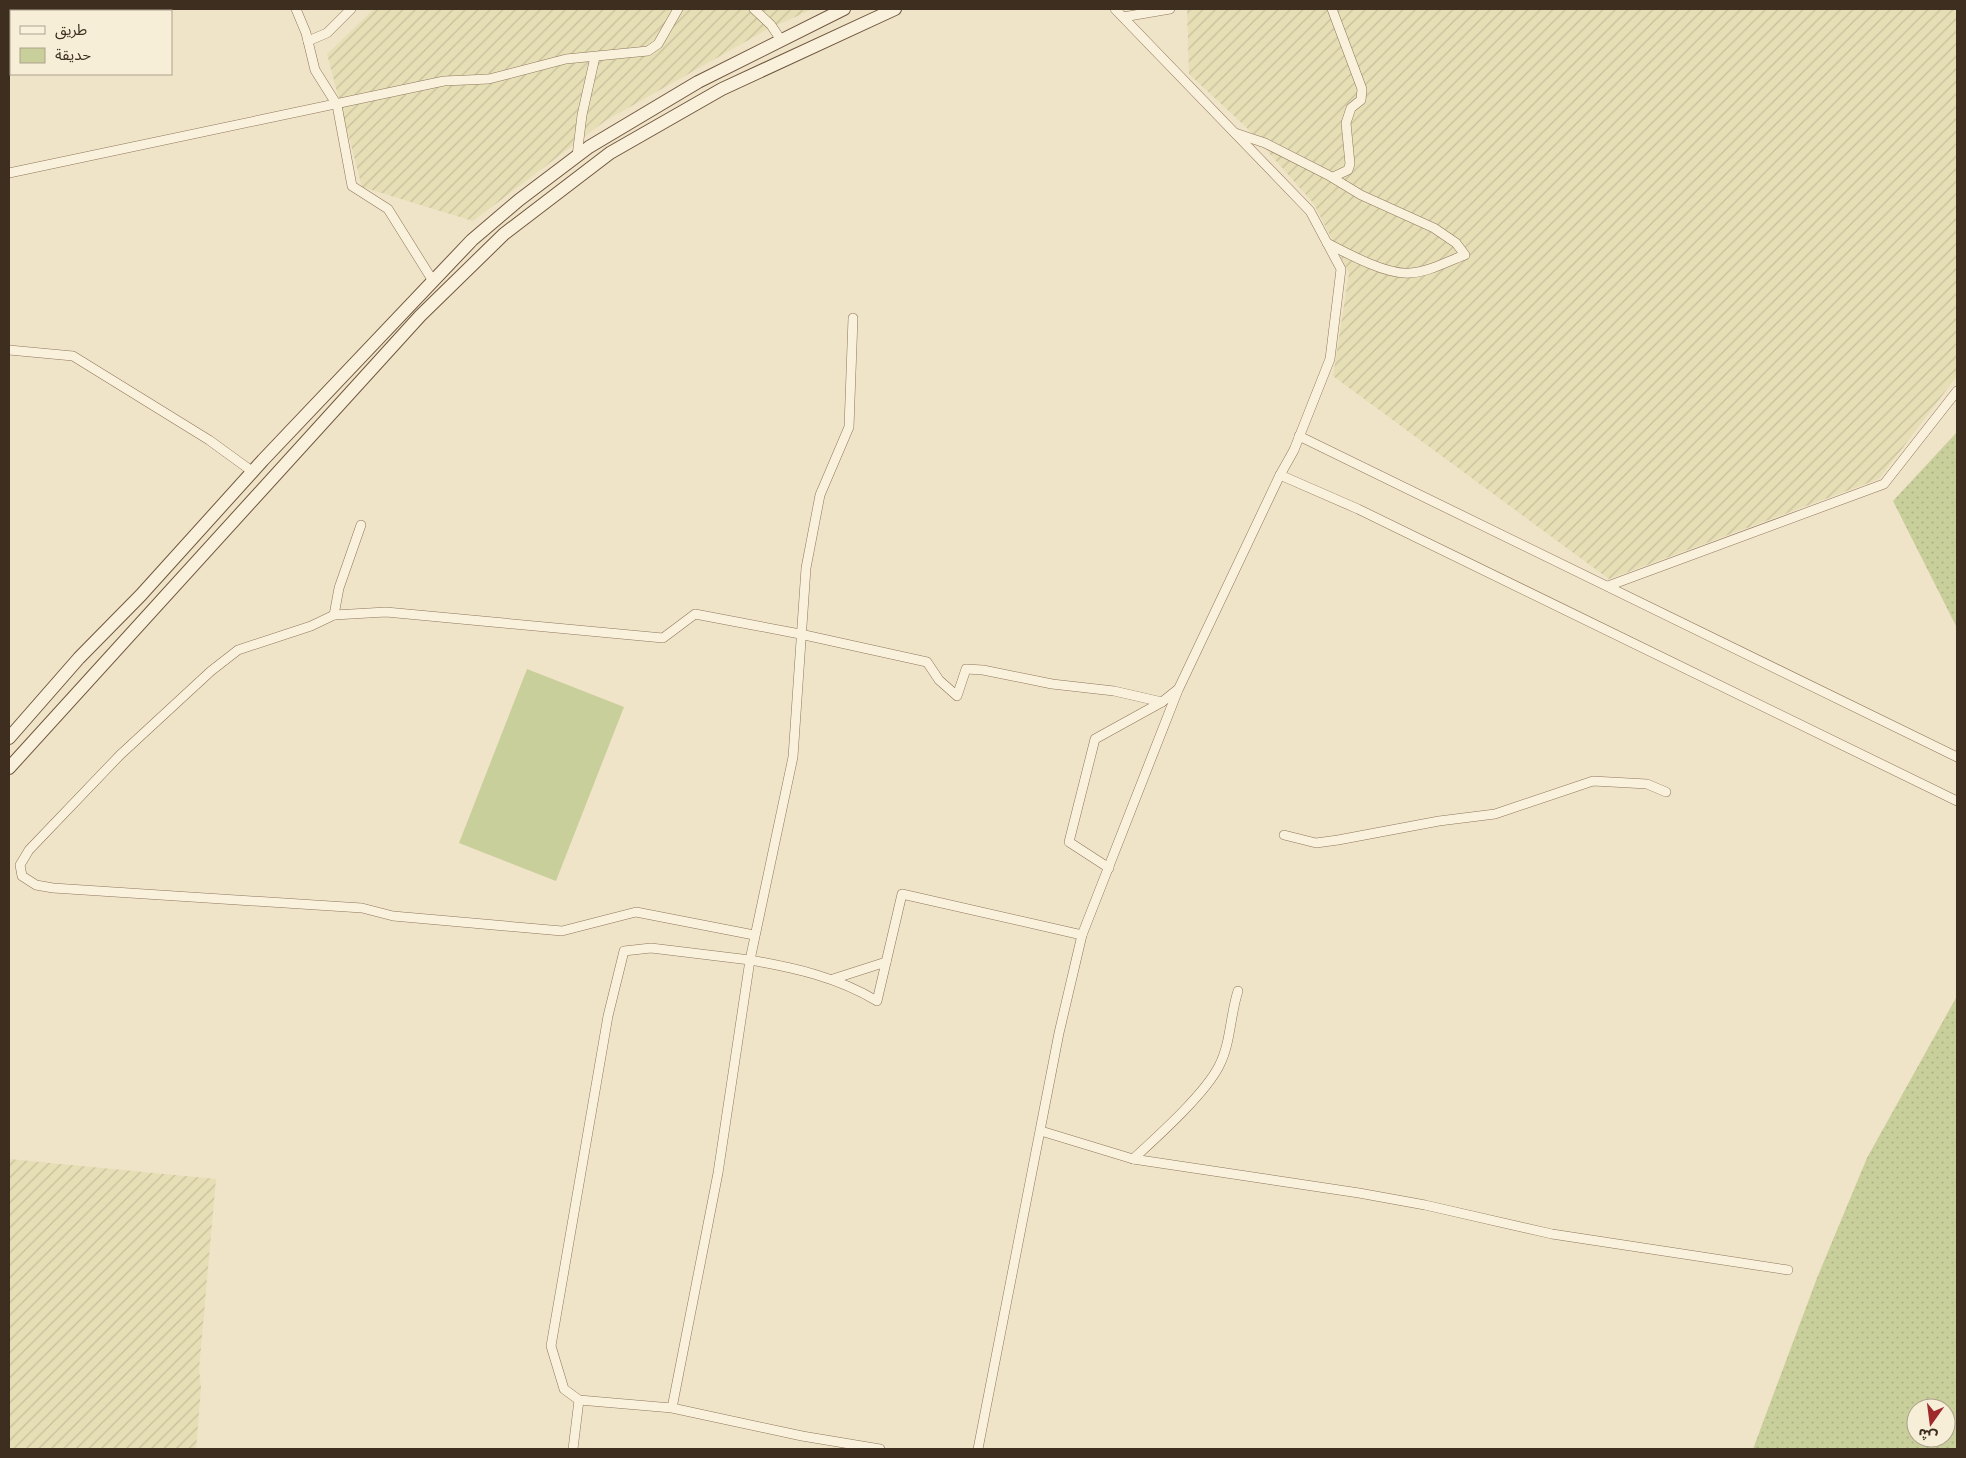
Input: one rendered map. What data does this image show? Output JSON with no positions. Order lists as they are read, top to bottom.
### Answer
{
  "legend": ["طريق", "حديقة"],
  "north": "bottom"
}
